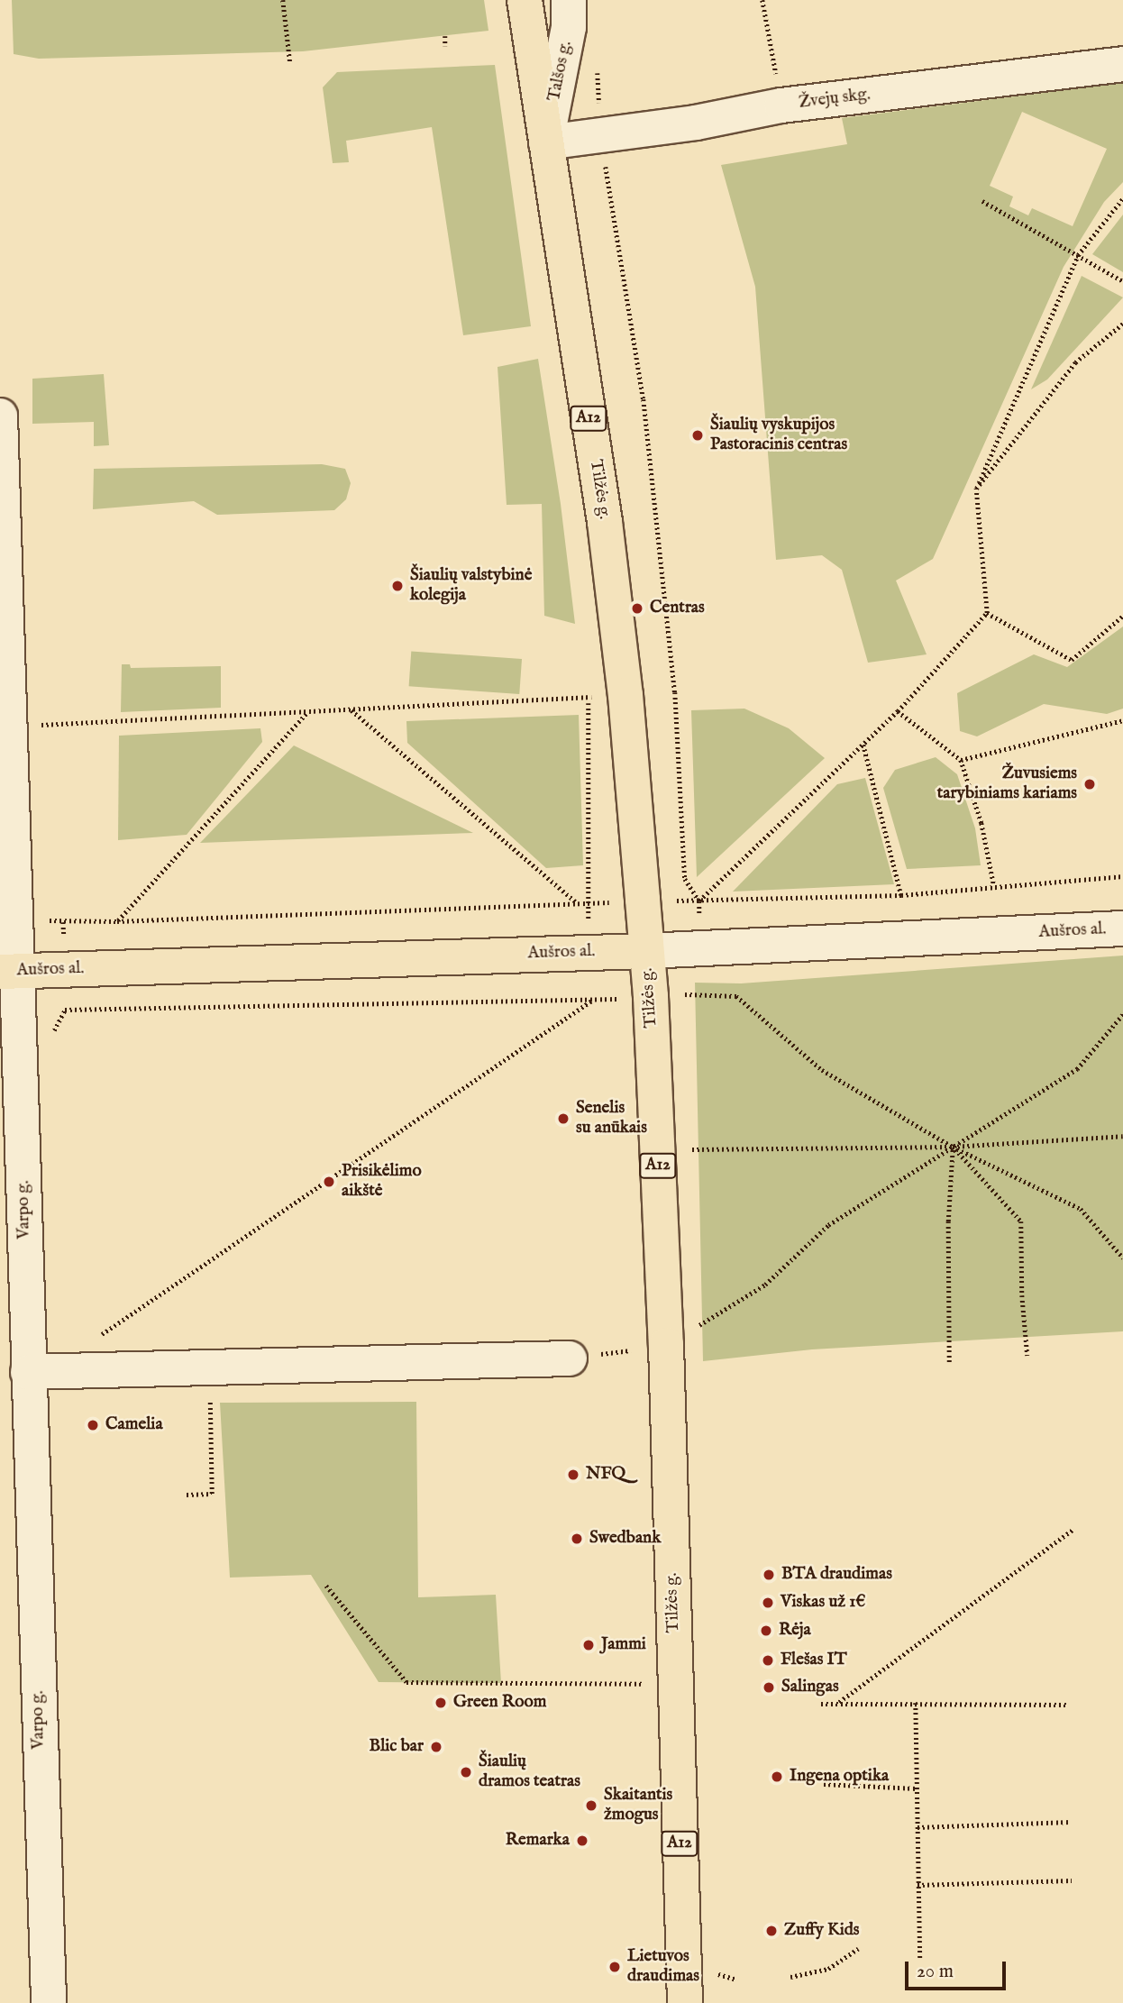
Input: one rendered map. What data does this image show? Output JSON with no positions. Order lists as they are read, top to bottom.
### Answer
{
  "streets": {
    "main road": ["A12", "Tilžės g.", "Aušros al."],
    "street": ["Talšos g.", "Žvejų skg.", "Varpo g."]
  },
  "crossings": [
    ["Talšos g.", "Žvejų skg."],
    ["Talšos g.", "Tilžės g."],
    ["Žvejų skg.", "Tilžės g."],
    ["Tilžės g.", "Aušros al."],
    ["Aušros al.", "Varpo g."]
  ],
  "places": [
    "Šiaulių vyskupijos Pastoracinis centras",
    "Šiaulių valstybinė kolegija",
    "Centras",
    "Žuvusiems tarybiniams kariams",
    "Senelis su anūkais",
    "Prisikėlimo aikštė",
    "Camelia",
    "NFQ",
    "Swedbank",
    "BTA draudimas",
    "Viskas už 1€",
    "Rėja",
    "Jammi",
    "Flešas IT",
    "Salingas",
    "Green Room",
    "Blic bar",
    "Šiaulių dramos teatras",
    "Ingena optika",
    "Skaitantis žmogus",
    "Remarka",
    "Zuffy Kids",
    "Lietuvos draudimas"
  ],
  "scale_bar": "20 m"
}
